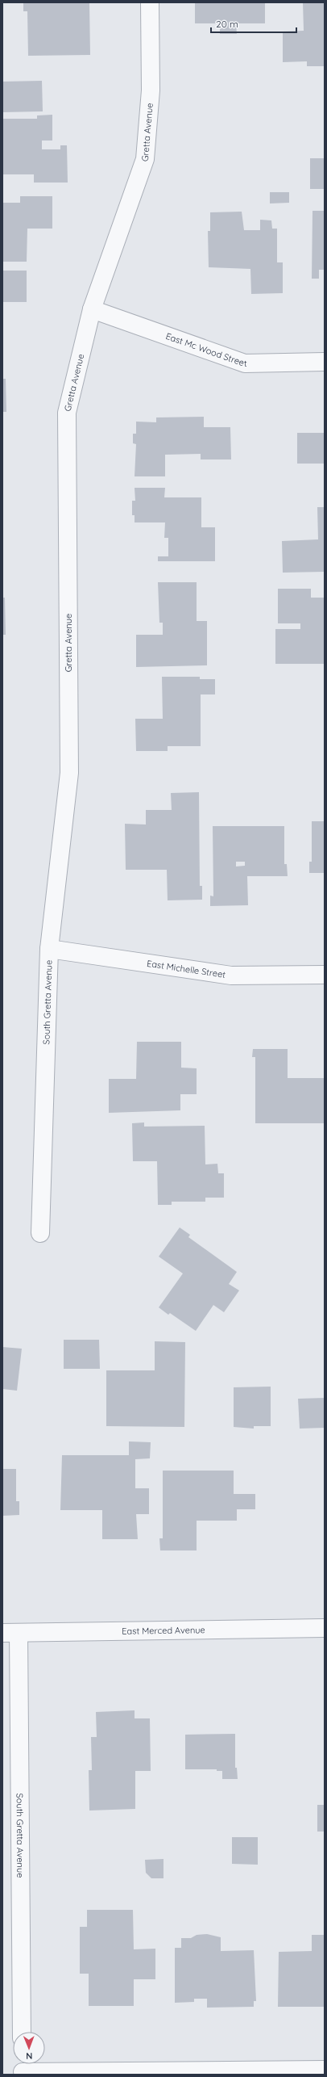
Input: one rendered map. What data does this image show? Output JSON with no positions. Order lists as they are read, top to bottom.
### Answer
{
  "streets": {
    "street": [
      "Gretta Avenue",
      "East Mc Wood Street",
      "East Michelle Street",
      "South Gretta Avenue",
      "East Merced Avenue"
    ]
  },
  "crossings": [
    ["Gretta Avenue", "East Mc Wood Street"],
    ["Gretta Avenue", "South Gretta Avenue"],
    ["East Michelle Street", "South Gretta Avenue"],
    ["South Gretta Avenue", "East Merced Avenue"]
  ],
  "scale_bar": "20 m",
  "north": "bottom"
}
